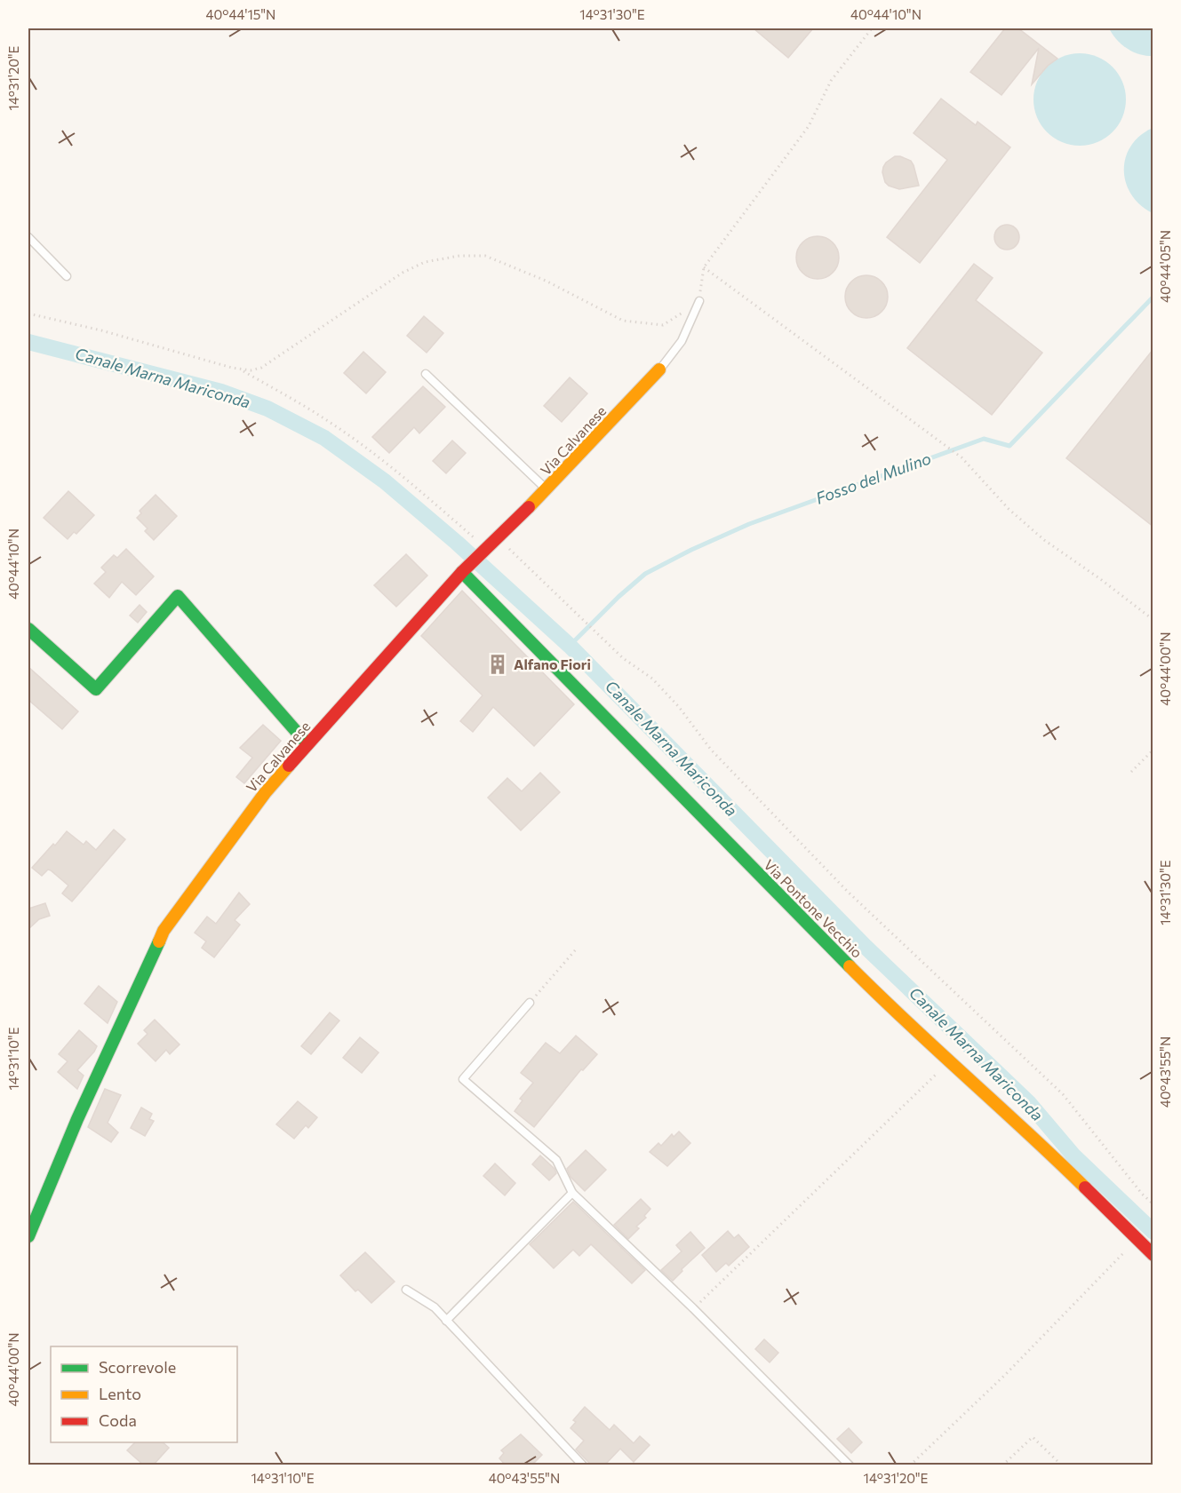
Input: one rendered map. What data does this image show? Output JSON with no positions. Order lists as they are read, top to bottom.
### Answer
{
  "streets": {
    "street": ["Via Calvanese", "Via Pontone Vecchio"]
  },
  "crossings": [
    ["Via Calvanese", "Via Pontone Vecchio"]
  ],
  "water": ["Canale Marna Mariconda", "Fosso del Mulino"],
  "places": {
    "building": ["Alfano Fiori"]
  },
  "legend": ["Scorrevole", "Lento", "Coda"],
  "coordinates": [
    "40°44'15\"N",
    "14°31'30\"E",
    "40°44'10\"N",
    "14°31'20\"E",
    "40°44'05\"N",
    "40°44'00\"N",
    "14°31'10\"E",
    "40°43'55\"N"
  ]
}
